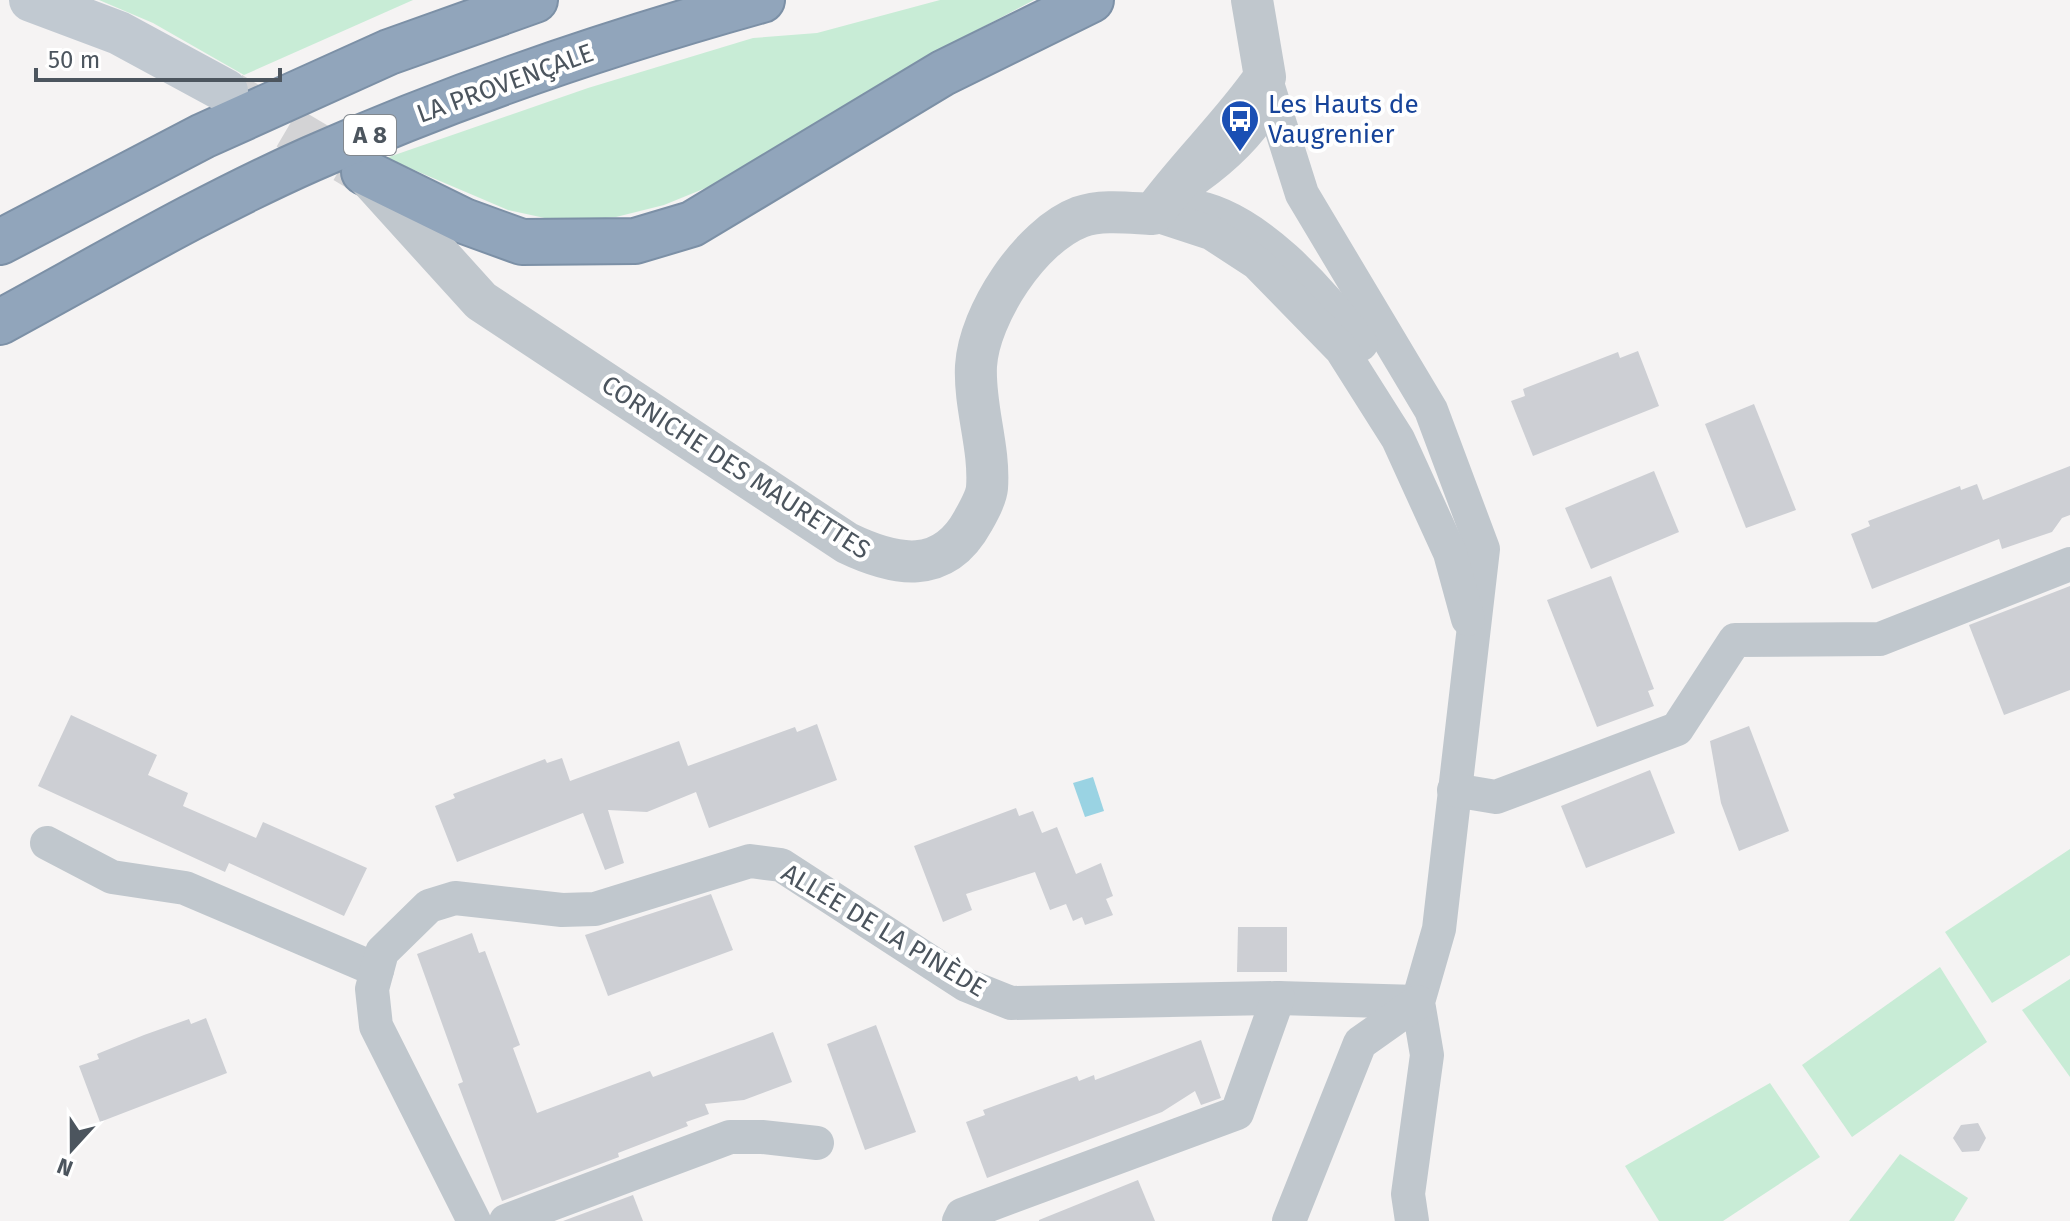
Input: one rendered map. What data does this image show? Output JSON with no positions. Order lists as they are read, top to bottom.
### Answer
{
  "streets": {
    "highway": ["LA PROVENÇALE", "A 8"],
    "street": ["CORNICHE DES MAURETTES", "ALLÉE DE LA PINÈDE"]
  },
  "places": {
    "bus stop": ["Les Hauts de Vaugrenier"]
  },
  "scale_bar": "50 m",
  "north": "bottom"
}
